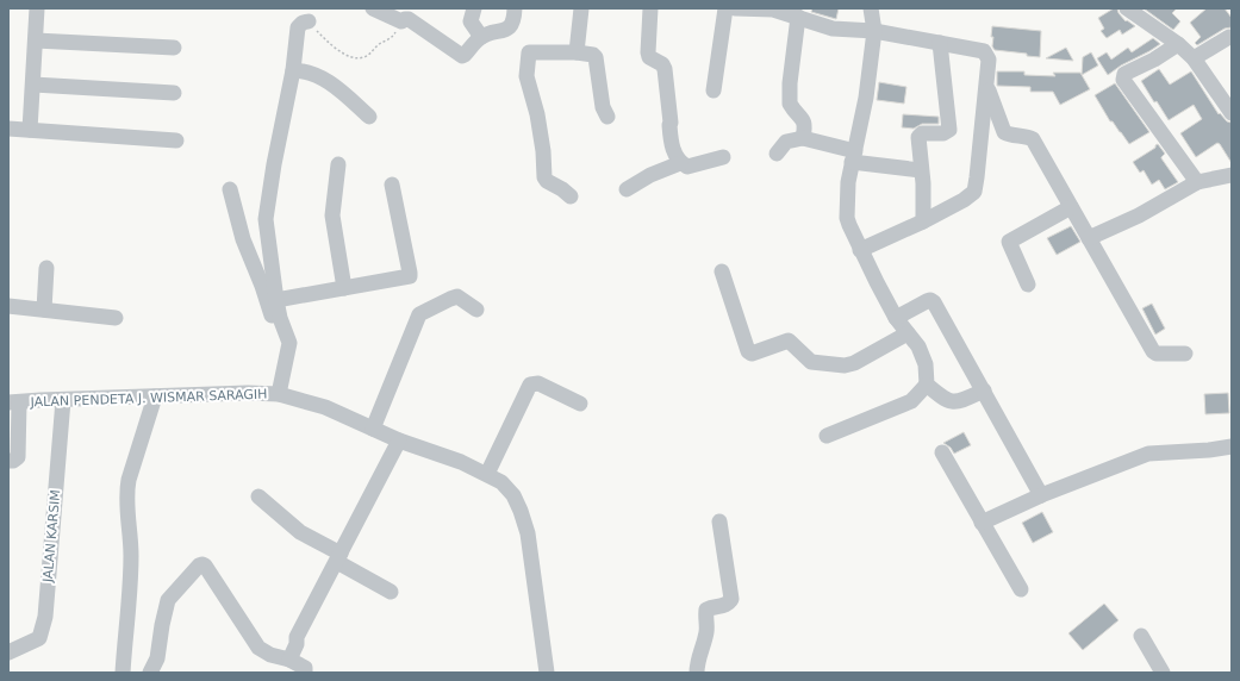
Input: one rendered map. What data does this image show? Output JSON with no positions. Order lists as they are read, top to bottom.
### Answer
{
  "streets": {
    "street": ["JALAN PENDETA J. WISMAR SARAGIH", "JALAN KARSIM"]
  },
  "crossings": [
    ["JALAN PENDETA J. WISMAR SARAGIH", "JALAN KARSIM"]
  ]
}
